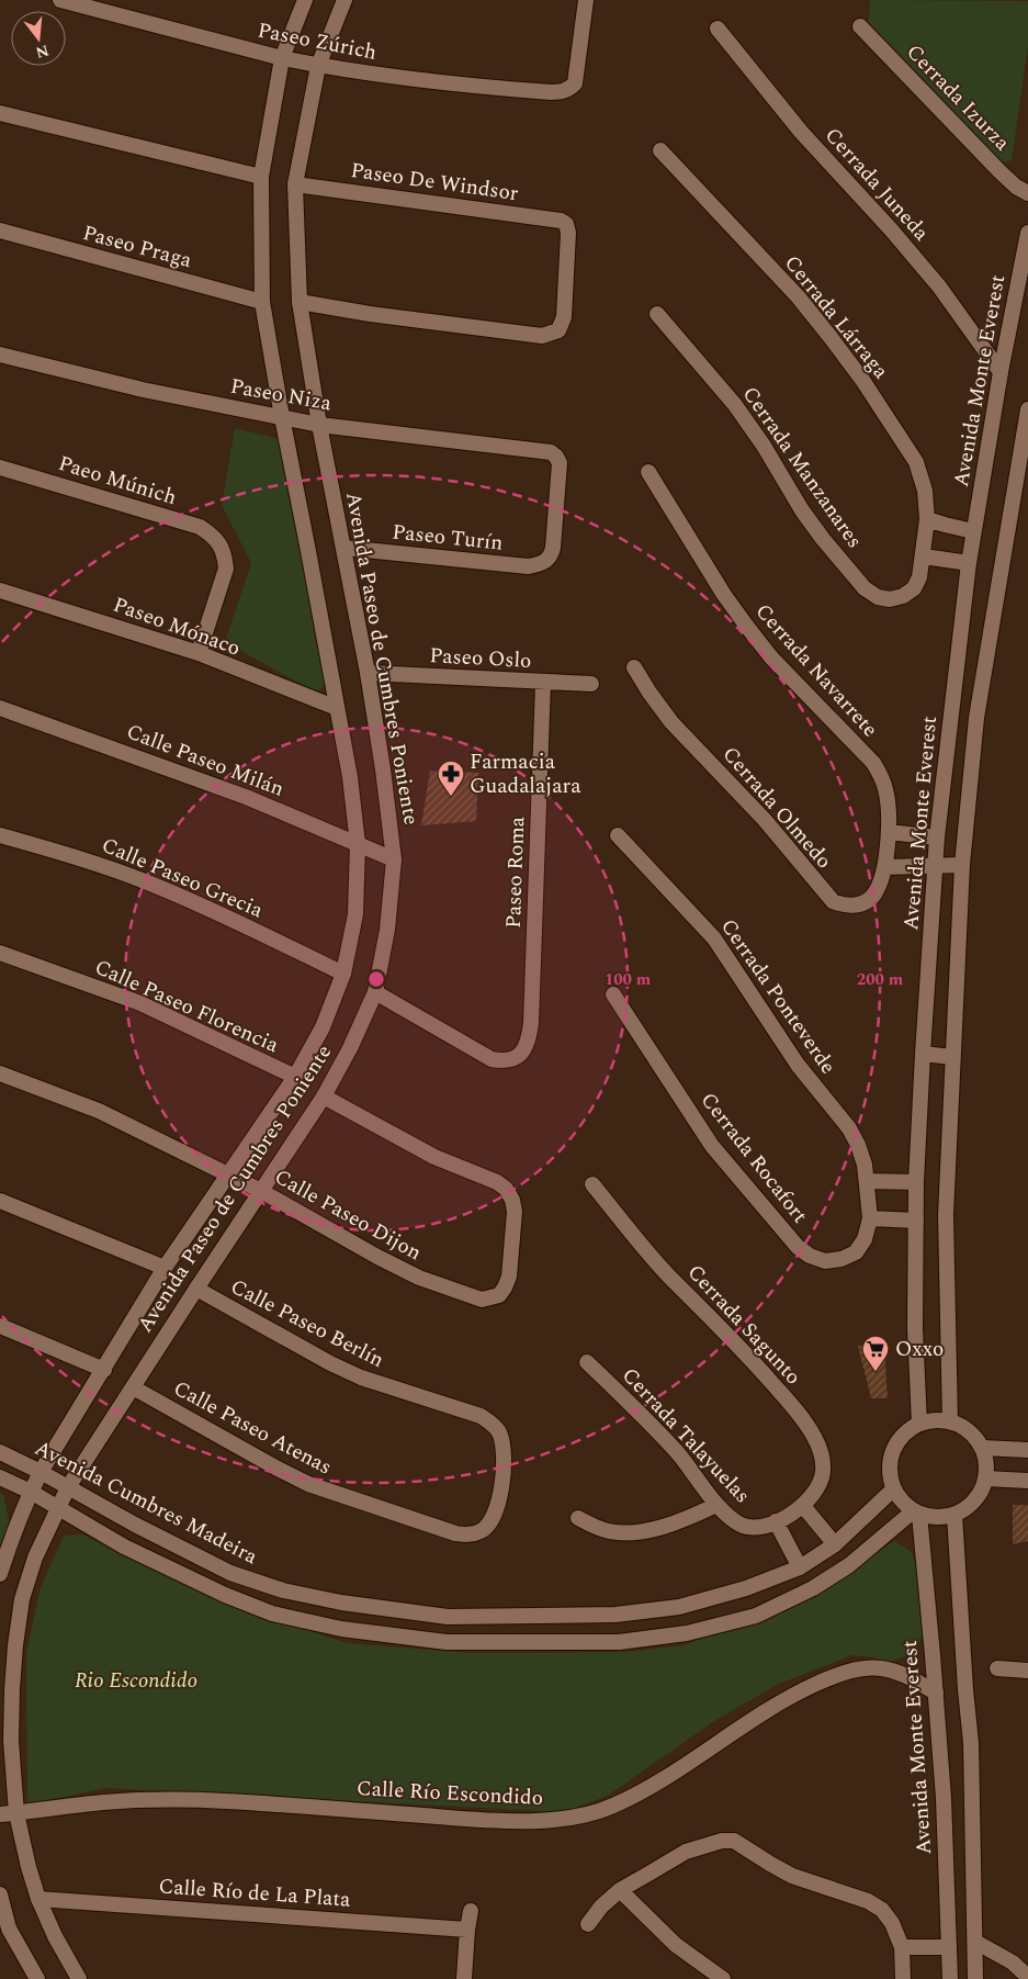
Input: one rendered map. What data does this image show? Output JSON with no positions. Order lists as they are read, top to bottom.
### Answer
{
  "streets": {
    "street": [
      "Paseo Zúrich",
      "Cerrada Izurza",
      "Paseo De Windsor",
      "Cerrada Juneda",
      "Paseo Praga",
      "Cerrada Lárraga",
      "Avenida Monte Everest",
      "Paseo Niza",
      "Cerrada Manzanares",
      "Paeo Múnich",
      "Paseo Turín",
      "Paseo Mónaco",
      "Avenida Paseo de Cumbres Poniente",
      "Paseo Oslo",
      "Cerrada Navarrete",
      "Calle Paseo Milán",
      "Cerrada Olmedo",
      "Paseo Roma",
      "Calle Paseo Grecia",
      "Cerrada Ponteverde",
      "Calle Paseo Florencia",
      "Cerrada Rocafort",
      "Calle Paseo Dijon",
      "Calle Paseo Berlín",
      "Cerrada Sagunto",
      "Calle Paseo Atenas",
      "Cerrada Talayuelas",
      "Avenida Cumbres Madeira",
      "Calle Río Escondido",
      "Calle Río de La Plata"
    ]
  },
  "crossings": [
    ["Paseo Zúrich", "Avenida Paseo de Cumbres Poniente"],
    ["Paseo De Windsor", "Avenida Paseo de Cumbres Poniente"],
    ["Cerrada Juneda", "Avenida Monte Everest"],
    ["Paseo Praga", "Avenida Paseo de Cumbres Poniente"],
    ["Cerrada Lárraga", "Cerrada Manzanares"],
    ["Avenida Monte Everest", "Avenida Cumbres Madeira"],
    ["Avenida Monte Everest", "Calle Río Escondido"],
    ["Paseo Niza", "Paseo Turín"],
    ["Paseo Niza", "Avenida Paseo de Cumbres Poniente"],
    ["Paeo Múnich", "Paseo Mónaco"],
    ["Paseo Turín", "Avenida Paseo de Cumbres Poniente"],
    ["Paseo Mónaco", "Avenida Paseo de Cumbres Poniente"],
    ["Avenida Paseo de Cumbres Poniente", "Paseo Oslo"],
    ["Avenida Paseo de Cumbres Poniente", "Calle Paseo Milán"],
    ["Avenida Paseo de Cumbres Poniente", "Paseo Roma"],
    ["Avenida Paseo de Cumbres Poniente", "Calle Paseo Grecia"],
    ["Avenida Paseo de Cumbres Poniente", "Calle Paseo Florencia"],
    ["Avenida Paseo de Cumbres Poniente", "Calle Paseo Dijon"],
    ["Avenida Paseo de Cumbres Poniente", "Calle Paseo Berlín"],
    ["Avenida Paseo de Cumbres Poniente", "Calle Paseo Atenas"],
    ["Avenida Paseo de Cumbres Poniente", "Avenida Cumbres Madeira"],
    ["Avenida Paseo de Cumbres Poniente", "Calle Río Escondido"],
    ["Avenida Paseo de Cumbres Poniente", "Calle Río de La Plata"],
    ["Paseo Oslo", "Paseo Roma"],
    ["Cerrada Navarrete", "Cerrada Olmedo"],
    ["Cerrada Ponteverde", "Cerrada Rocafort"],
    ["Calle Paseo Berlín", "Calle Paseo Atenas"],
    ["Cerrada Sagunto", "Cerrada Talayuelas"]
  ],
  "parks": ["Rio Escondido"],
  "places": {
    "pharmacy": ["Farmacia Guadalajara"],
    "supermarket": ["Oxxo"]
  },
  "north": "bottom",
  "rings": ["100 m", "200 m"]
}
